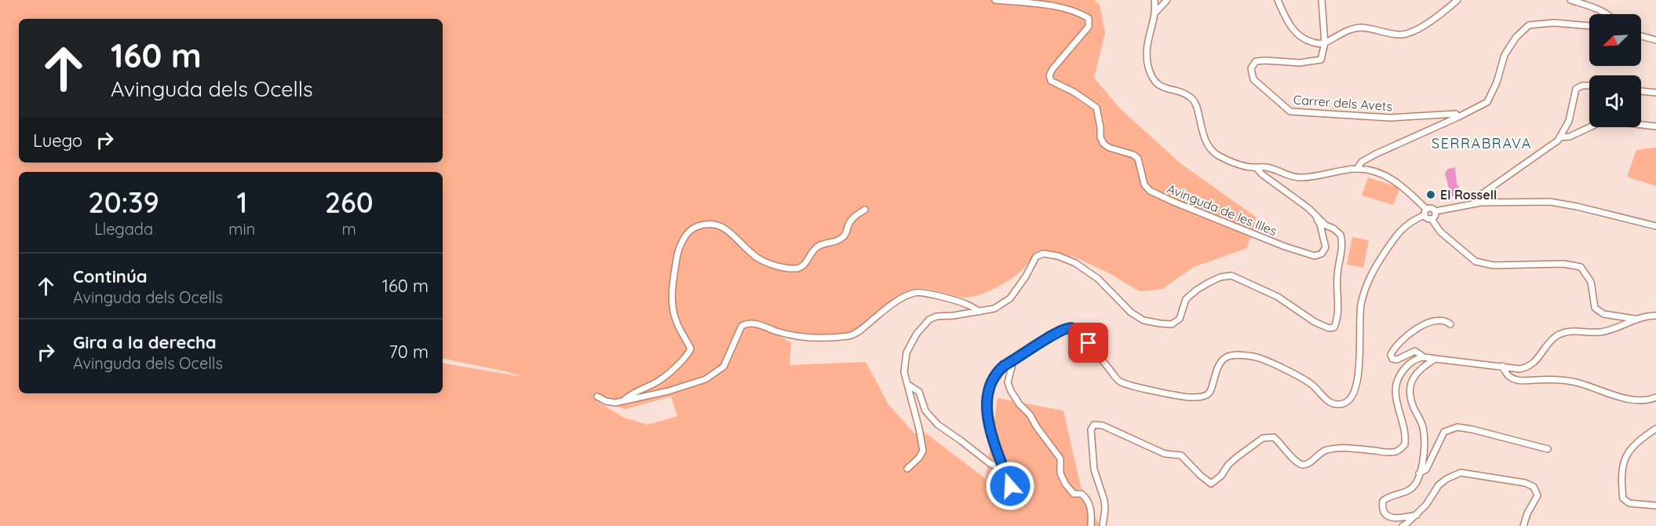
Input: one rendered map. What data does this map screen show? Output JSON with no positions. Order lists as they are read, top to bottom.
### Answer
{
  "streets": {
    "street": ["Carrer dels Avets", "Avinguda de les Illes"]
  },
  "districts": ["SERRABRAVA"],
  "places": ["El Rossell"],
  "north": "bottom left",
  "page": {
    "turn": ["160 m", "Avinguda dels Ocells"],
    "then": "Luego",
    "eta": [
      "20:39",
      "Llegada",
      "1",
      "min",
      "260",
      "m"
    ],
    "list": [
      {
        "name": "Continúa",
        "note": "Avinguda dels Ocells",
        "value": "160 m"
      },
      {
        "name": "Gira a la derecha",
        "note": "Avinguda dels Ocells",
        "value": "70 m"
      }
    ]
  }
}
